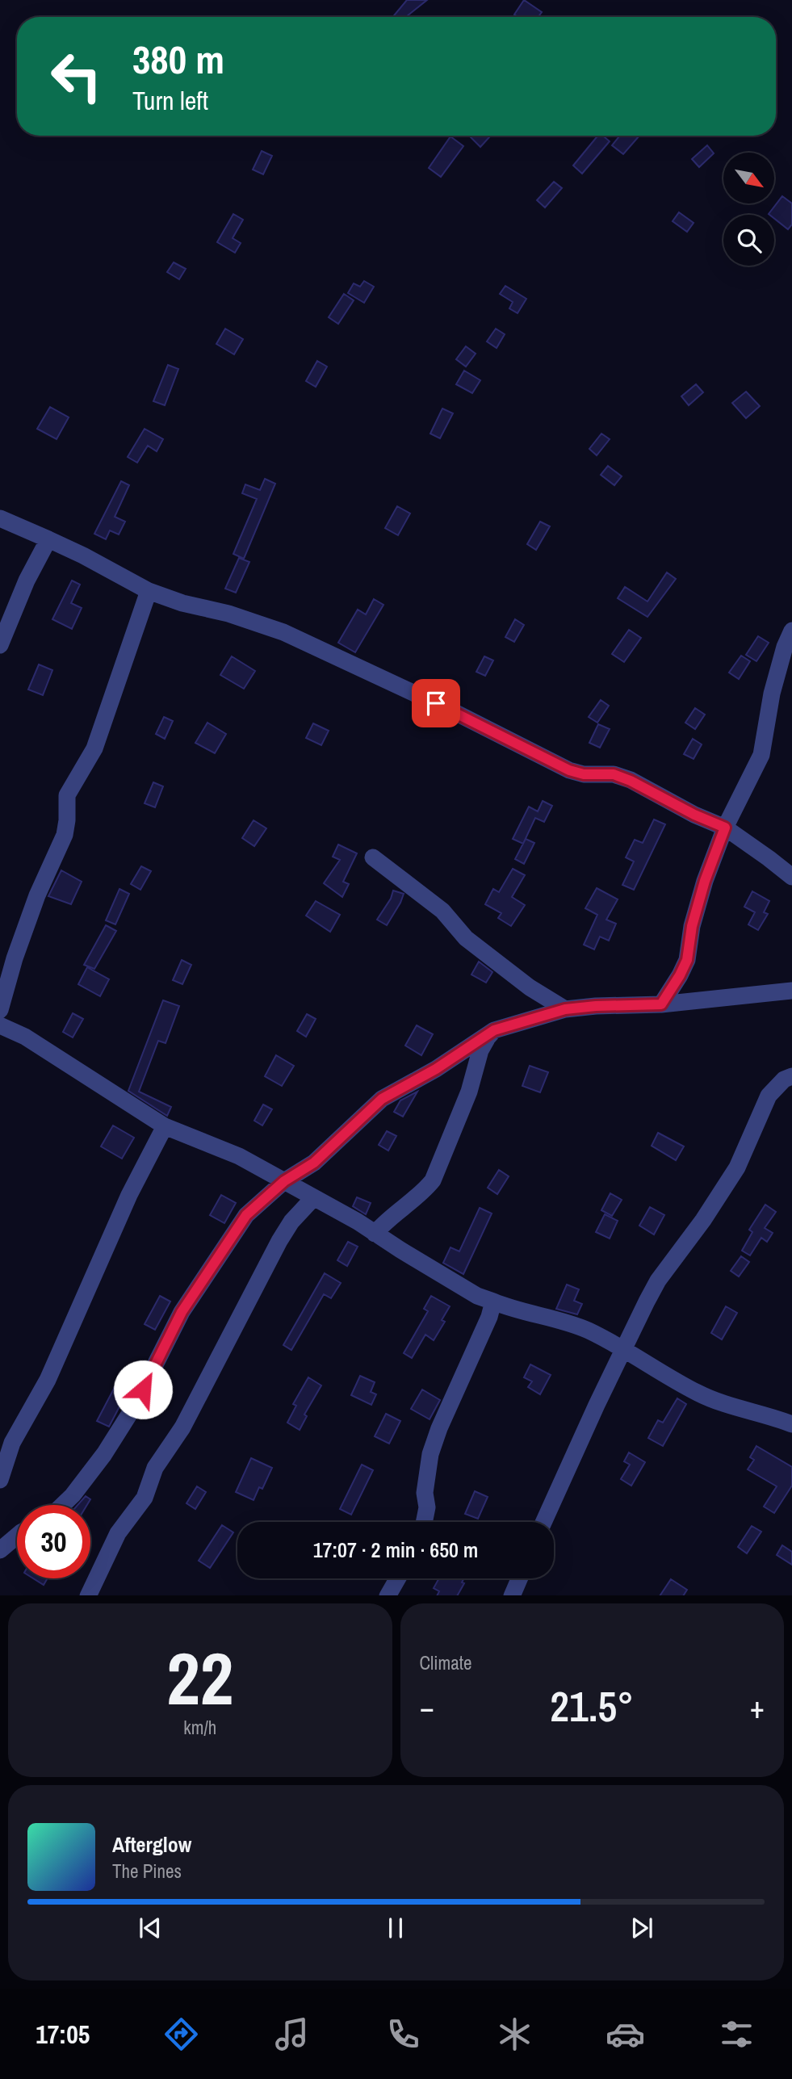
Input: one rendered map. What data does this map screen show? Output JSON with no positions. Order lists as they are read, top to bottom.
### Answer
{
  "north": "bottom right",
  "page": {
    "turn": ["380 m", "Turn left"],
    "limit": "30",
    "trip": "17:07 · 2 min · 650 m",
    "tile": [
      ["22", "km/h"],
      "Climate"
    ],
    "heat": ["−", "21.5°", "+"],
    "song": ["Afterglow", "The Pines"],
    "tabs": "17:05"
  }
}
